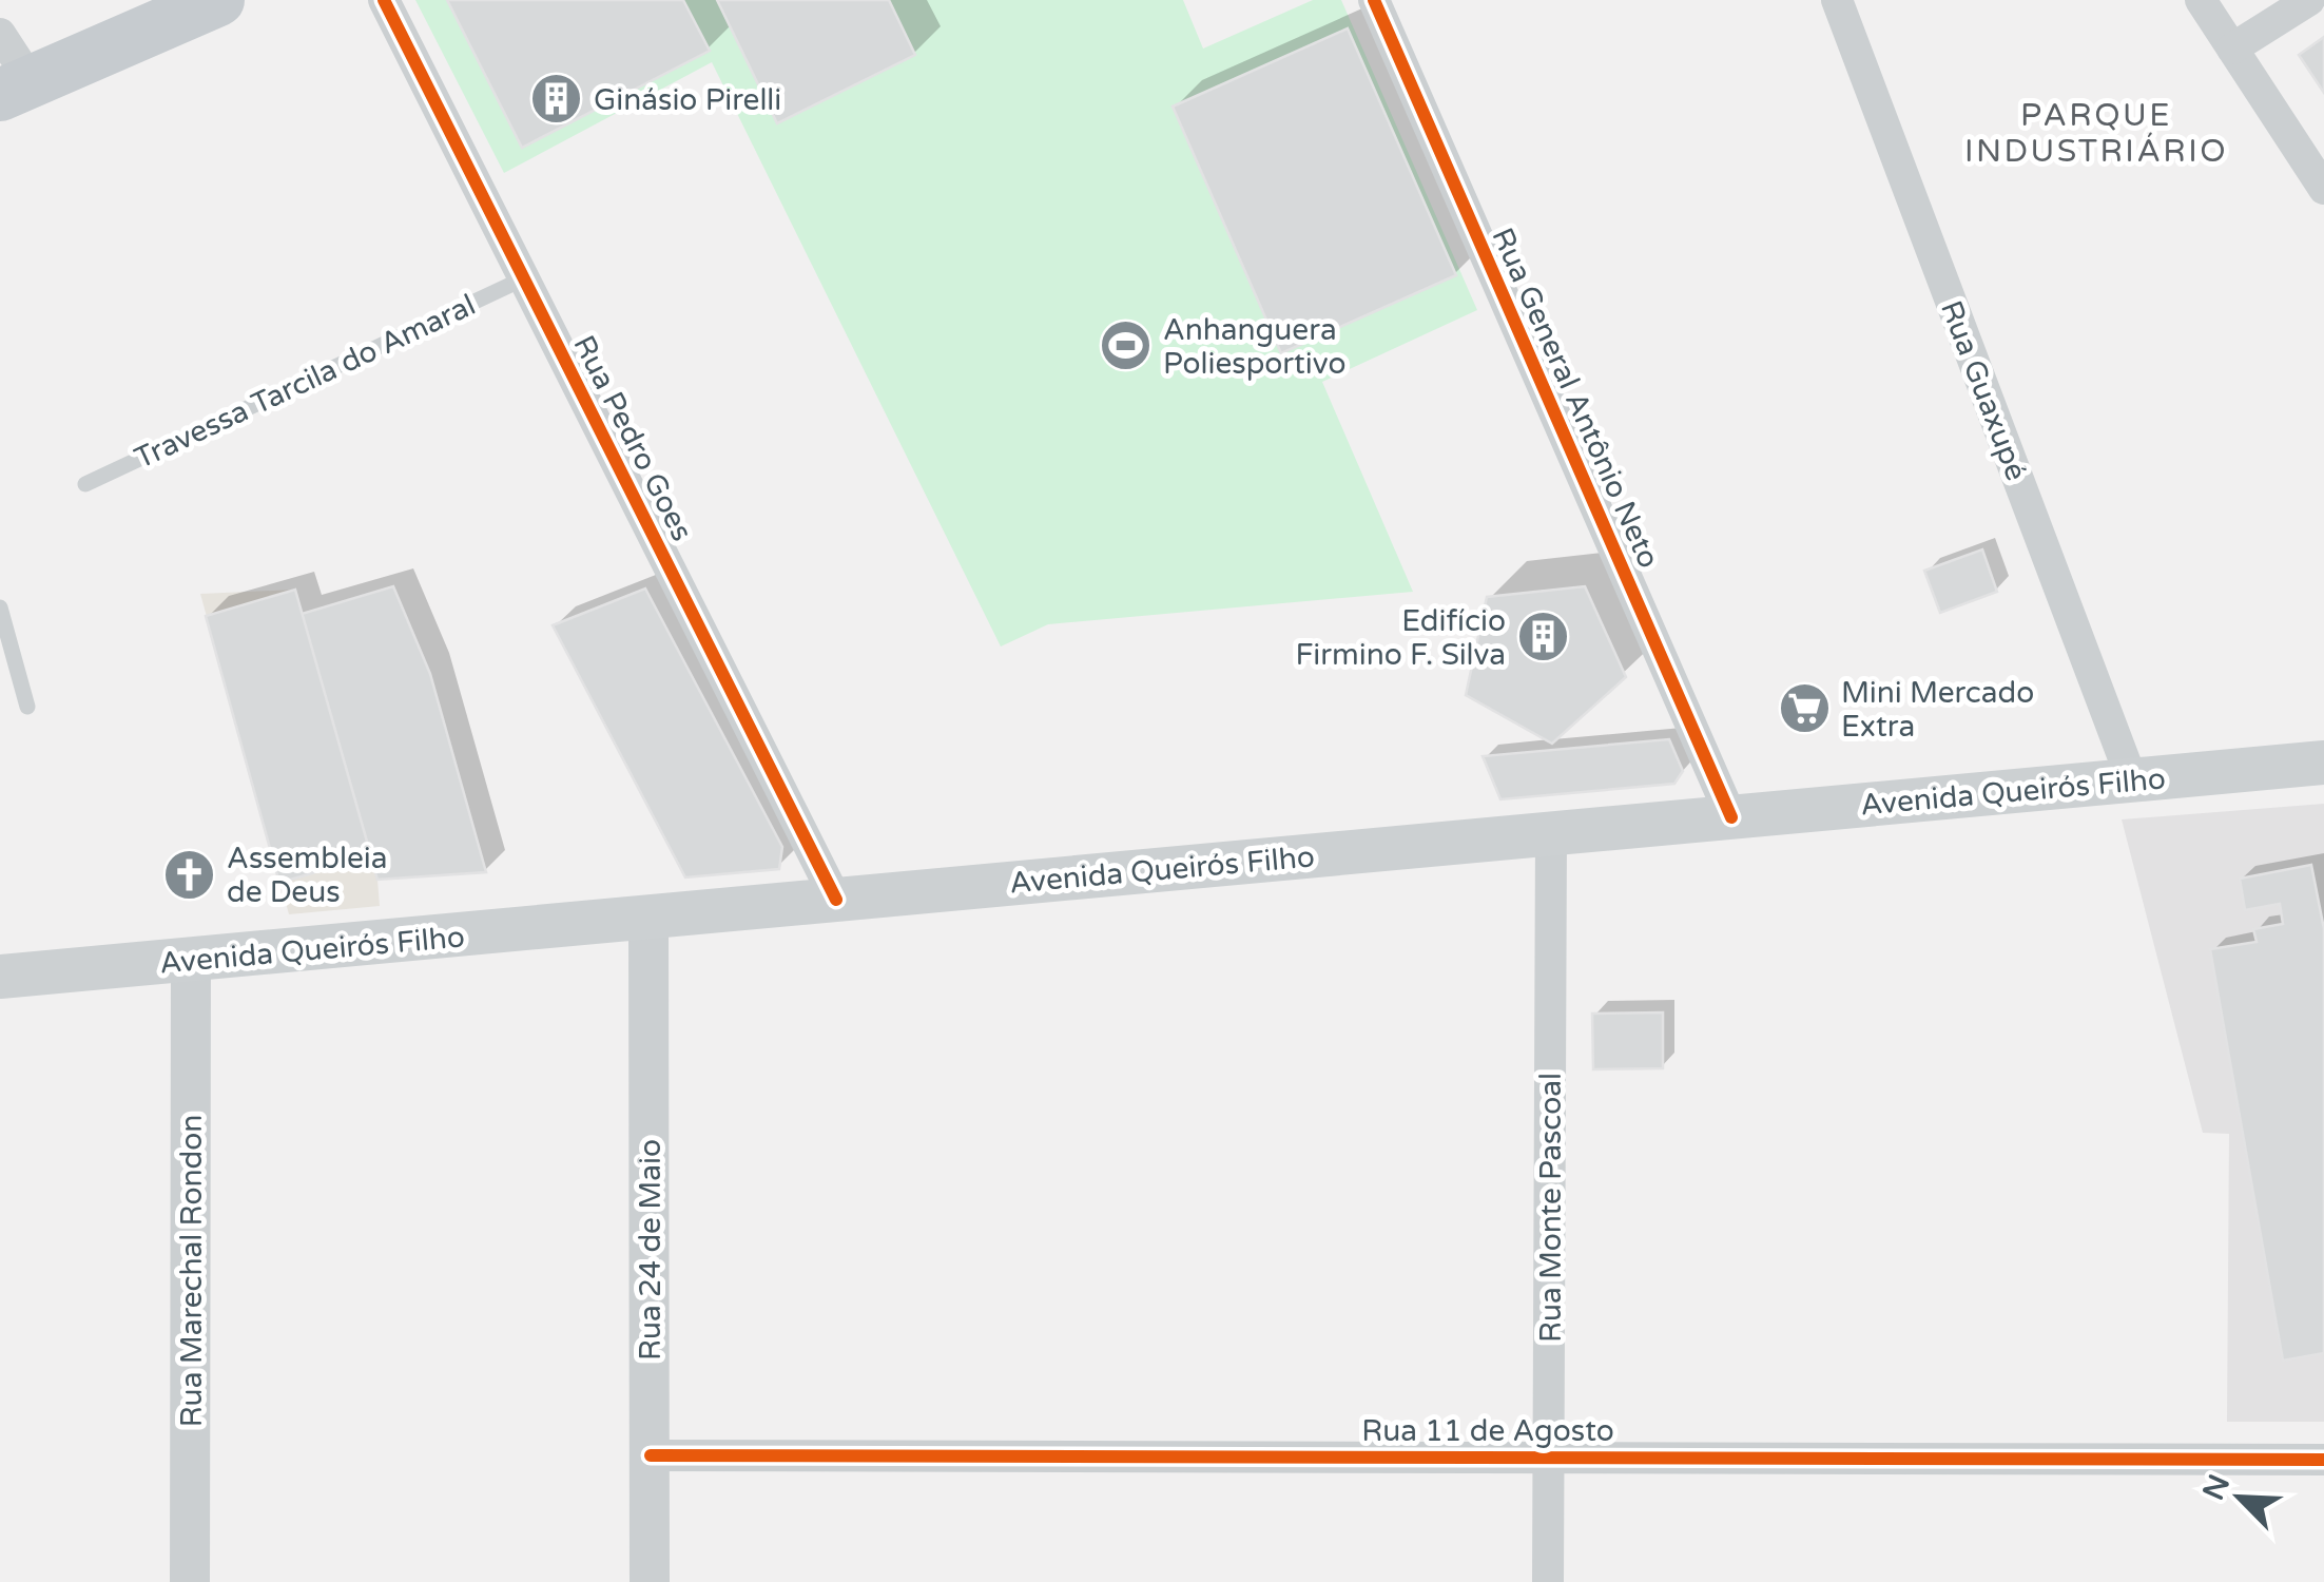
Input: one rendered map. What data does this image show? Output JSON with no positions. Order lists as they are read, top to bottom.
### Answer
{
  "streets": {
    "main road": ["Avenida Queirós Filho"],
    "street": [
      "Rua Guaxupé",
      "Rua General Antônio Neto",
      "Rua Pedro Goes",
      "Rua Monte Pascoal",
      "Rua 24 de Maio",
      "Rua Marechal Rondon",
      "Rua 11 de Agosto"
    ],
    "lane": ["Travessa Tarcila do Amaral"]
  },
  "crossings": [
    ["Travessa Tarcila do Amaral", "Rua Pedro Goes"],
    ["Rua Guaxupé", "Avenida Queirós Filho"],
    ["Rua General Antônio Neto", "Avenida Queirós Filho"],
    ["Rua Pedro Goes", "Avenida Queirós Filho"],
    ["Avenida Queirós Filho", "Rua Monte Pascoal"],
    ["Avenida Queirós Filho", "Rua 24 de Maio"],
    ["Avenida Queirós Filho", "Rua Marechal Rondon"],
    ["Rua Monte Pascoal", "Rua 11 de Agosto"],
    ["Rua 24 de Maio", "Rua 11 de Agosto"]
  ],
  "districts": ["PARQUE INDUSTRIÁRIO"],
  "places": {
    "building": ["Ginásio Pirelli", "Edifício Firmino F. Silva"],
    "sports": ["Anhanguera Poliesportivo"],
    "supermarket": ["Mini Mercado Extra"],
    "church": ["Assembleia de Deus"]
  },
  "north": "top left"
}
